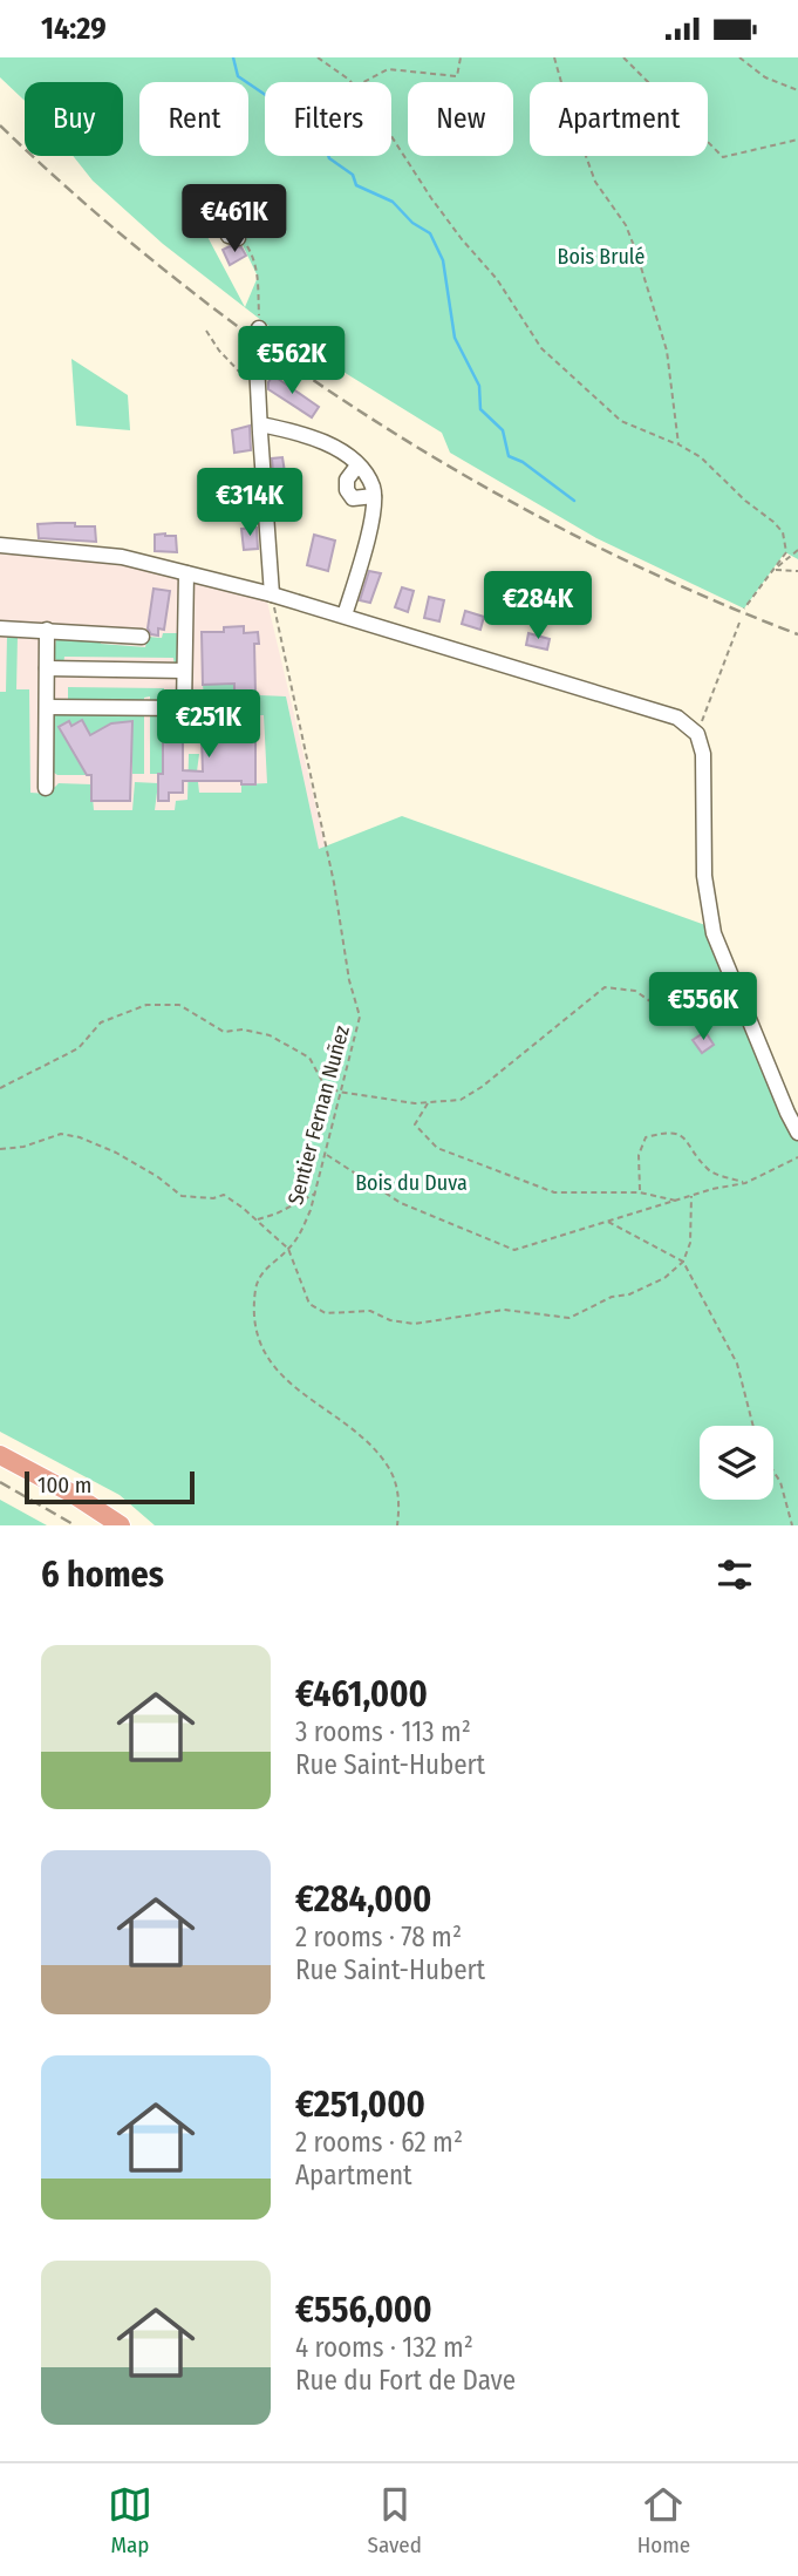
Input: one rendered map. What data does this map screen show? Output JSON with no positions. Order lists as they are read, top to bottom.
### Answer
{
  "streets": {
    "path": ["Sentier Fernan Nuñez"]
  },
  "parks": ["Bois Brulé", "Bois du Duva"],
  "scale_bar": "100 m",
  "page": {
    "status": "14:29",
    "chip": [
      "Buy",
      "Rent",
      "Filters",
      "New",
      "Apartment"
    ],
    "price": [
      "€461K",
      "€562K",
      "€314K",
      "€284K",
      "€251K",
      "€556K"
    ],
    "scale": "100 m",
    "heading": "6 homes",
    "list": [
      {
        "name": "€461,000",
        "note": "3 rooms · 113 m² · Rue Saint-Hubert"
      },
      {
        "name": "€284,000",
        "note": "2 rooms · 78 m² · Rue Saint-Hubert"
      },
      {
        "name": "€251,000",
        "note": "2 rooms · 62 m² · Apartment"
      },
      {
        "name": "€556,000",
        "note": "4 rooms · 132 m² · Rue du Fort de Dave"
      }
    ],
    "tabs": ["Map", "Saved", "Home"]
  }
}
